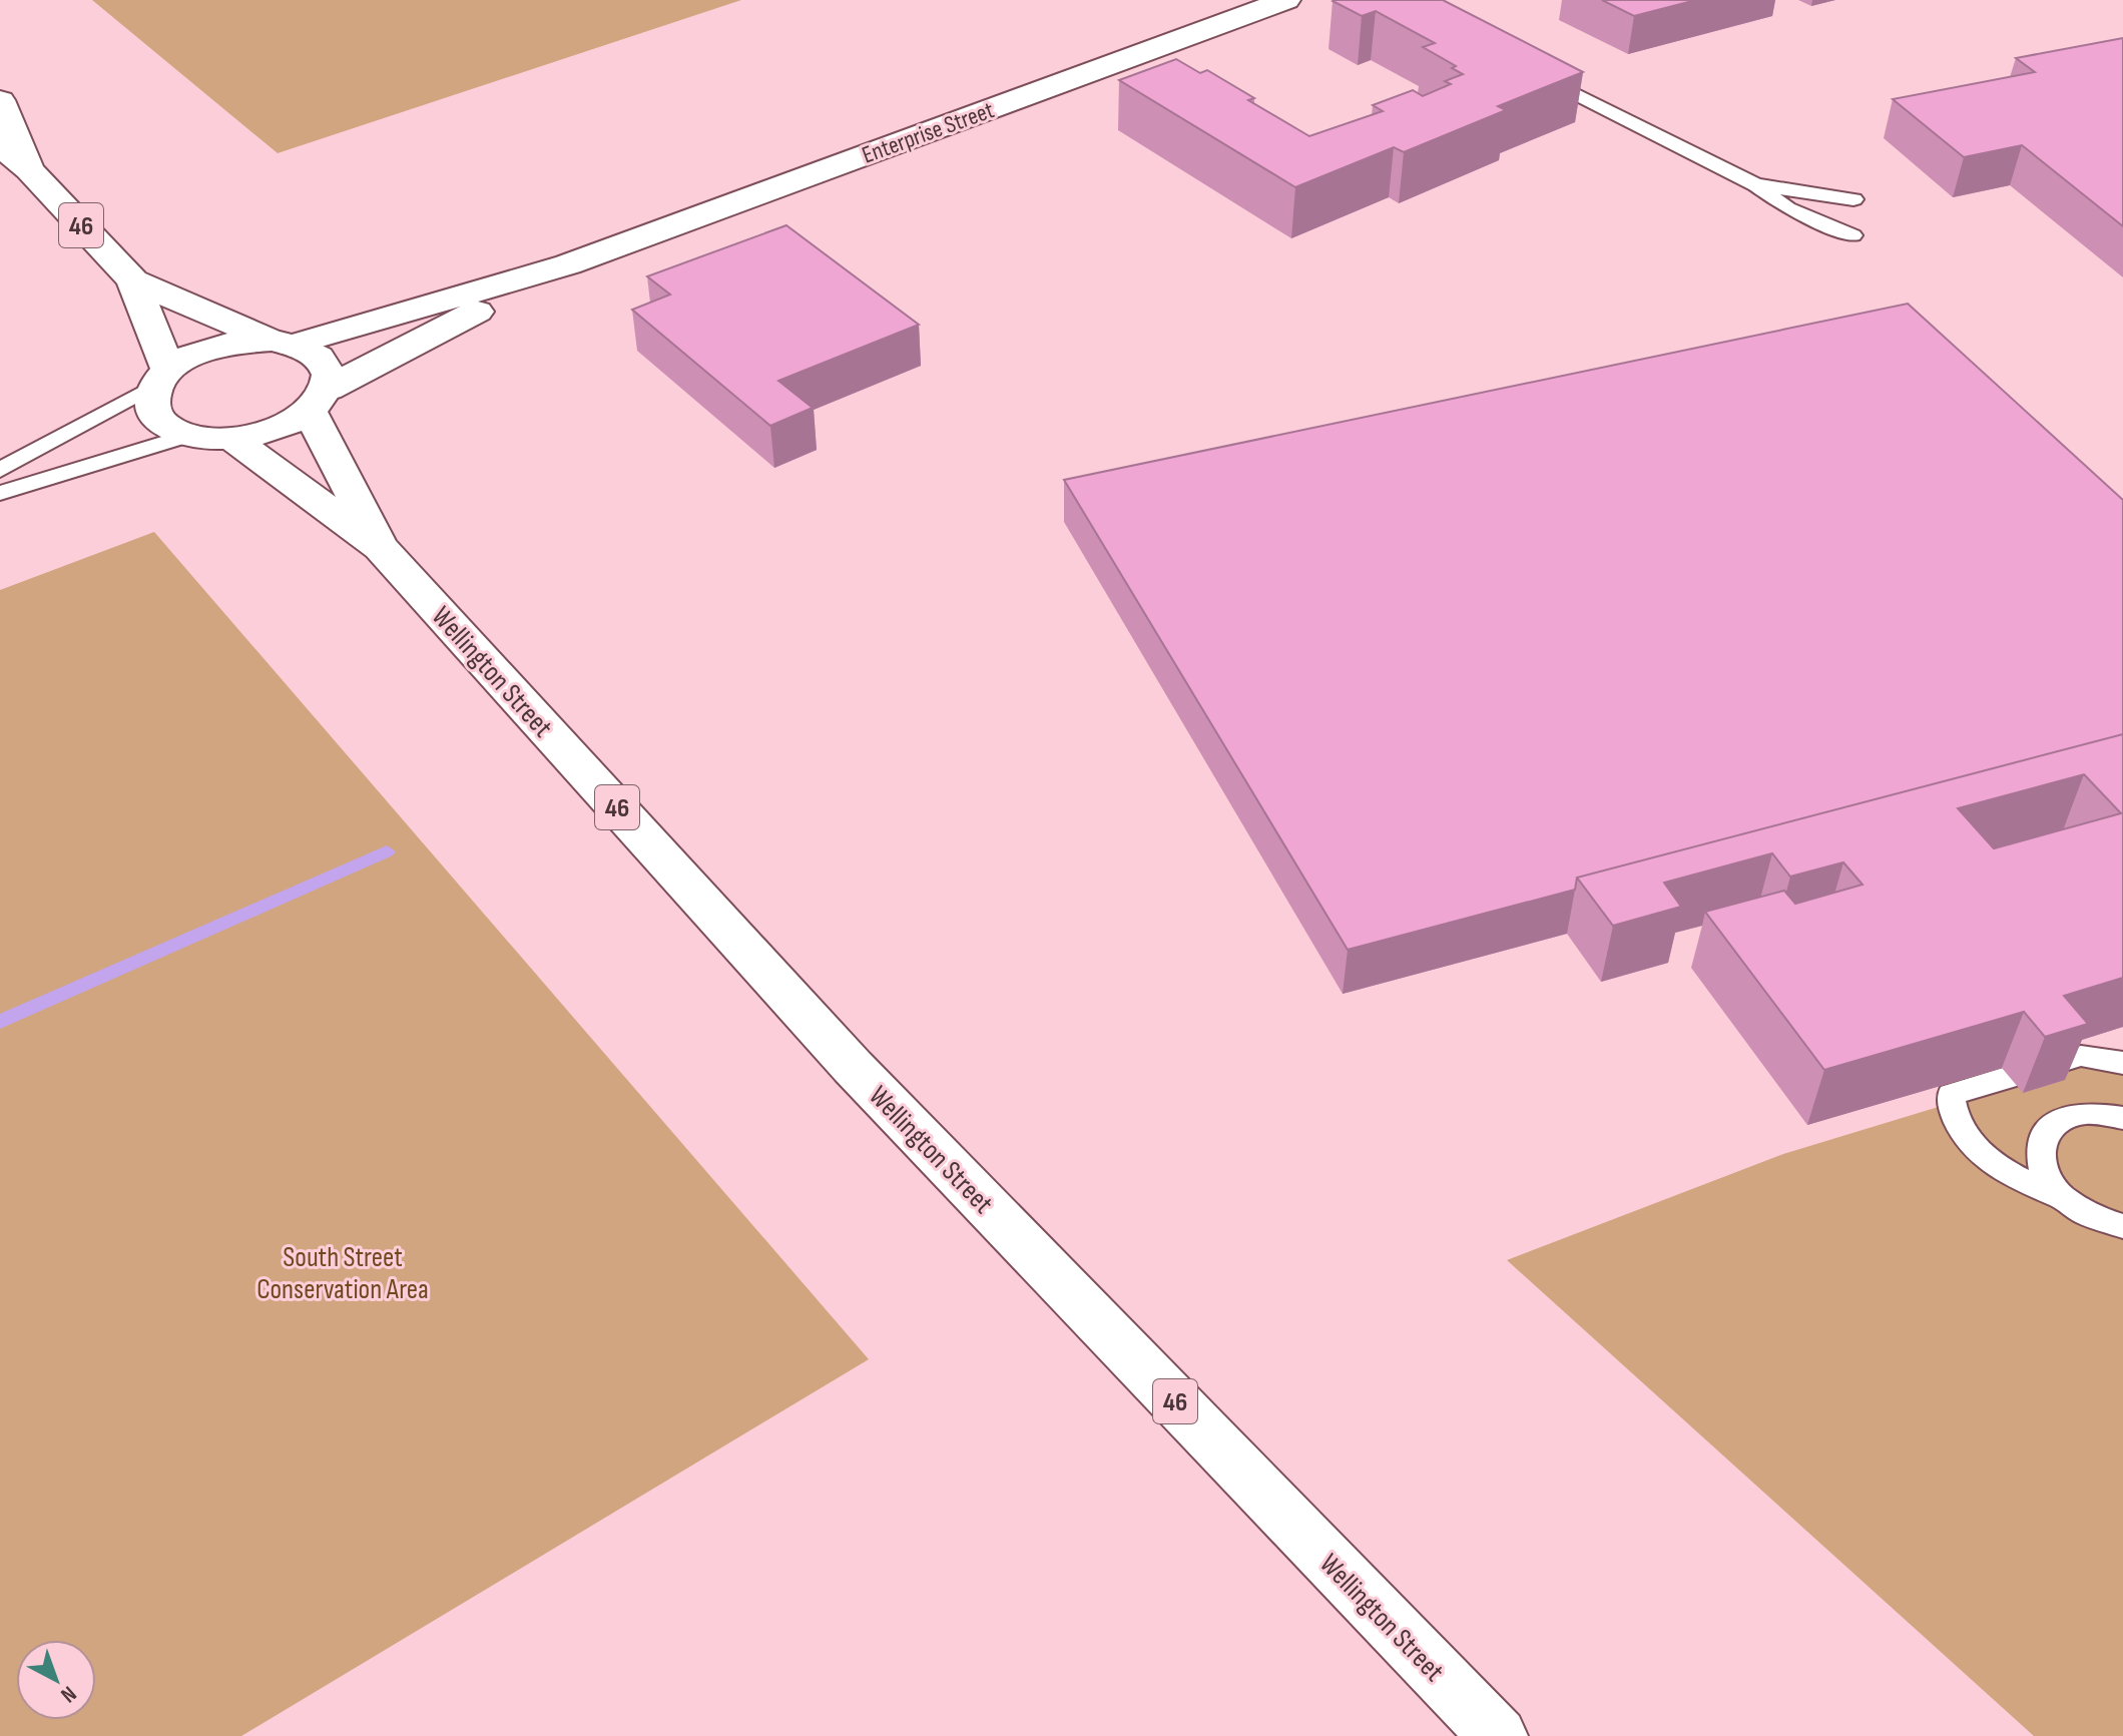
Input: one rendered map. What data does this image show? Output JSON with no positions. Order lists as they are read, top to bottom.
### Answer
{
  "streets": {
    "main road": ["Enterprise Street", "46", "Wellington Street"]
  },
  "crossings": [
    ["Enterprise Street", "46"],
    ["Enterprise Street", "Wellington Street"],
    ["46", "Wellington Street"]
  ],
  "parks": ["South Street Conservation Area"],
  "north": "bottom right"
}
